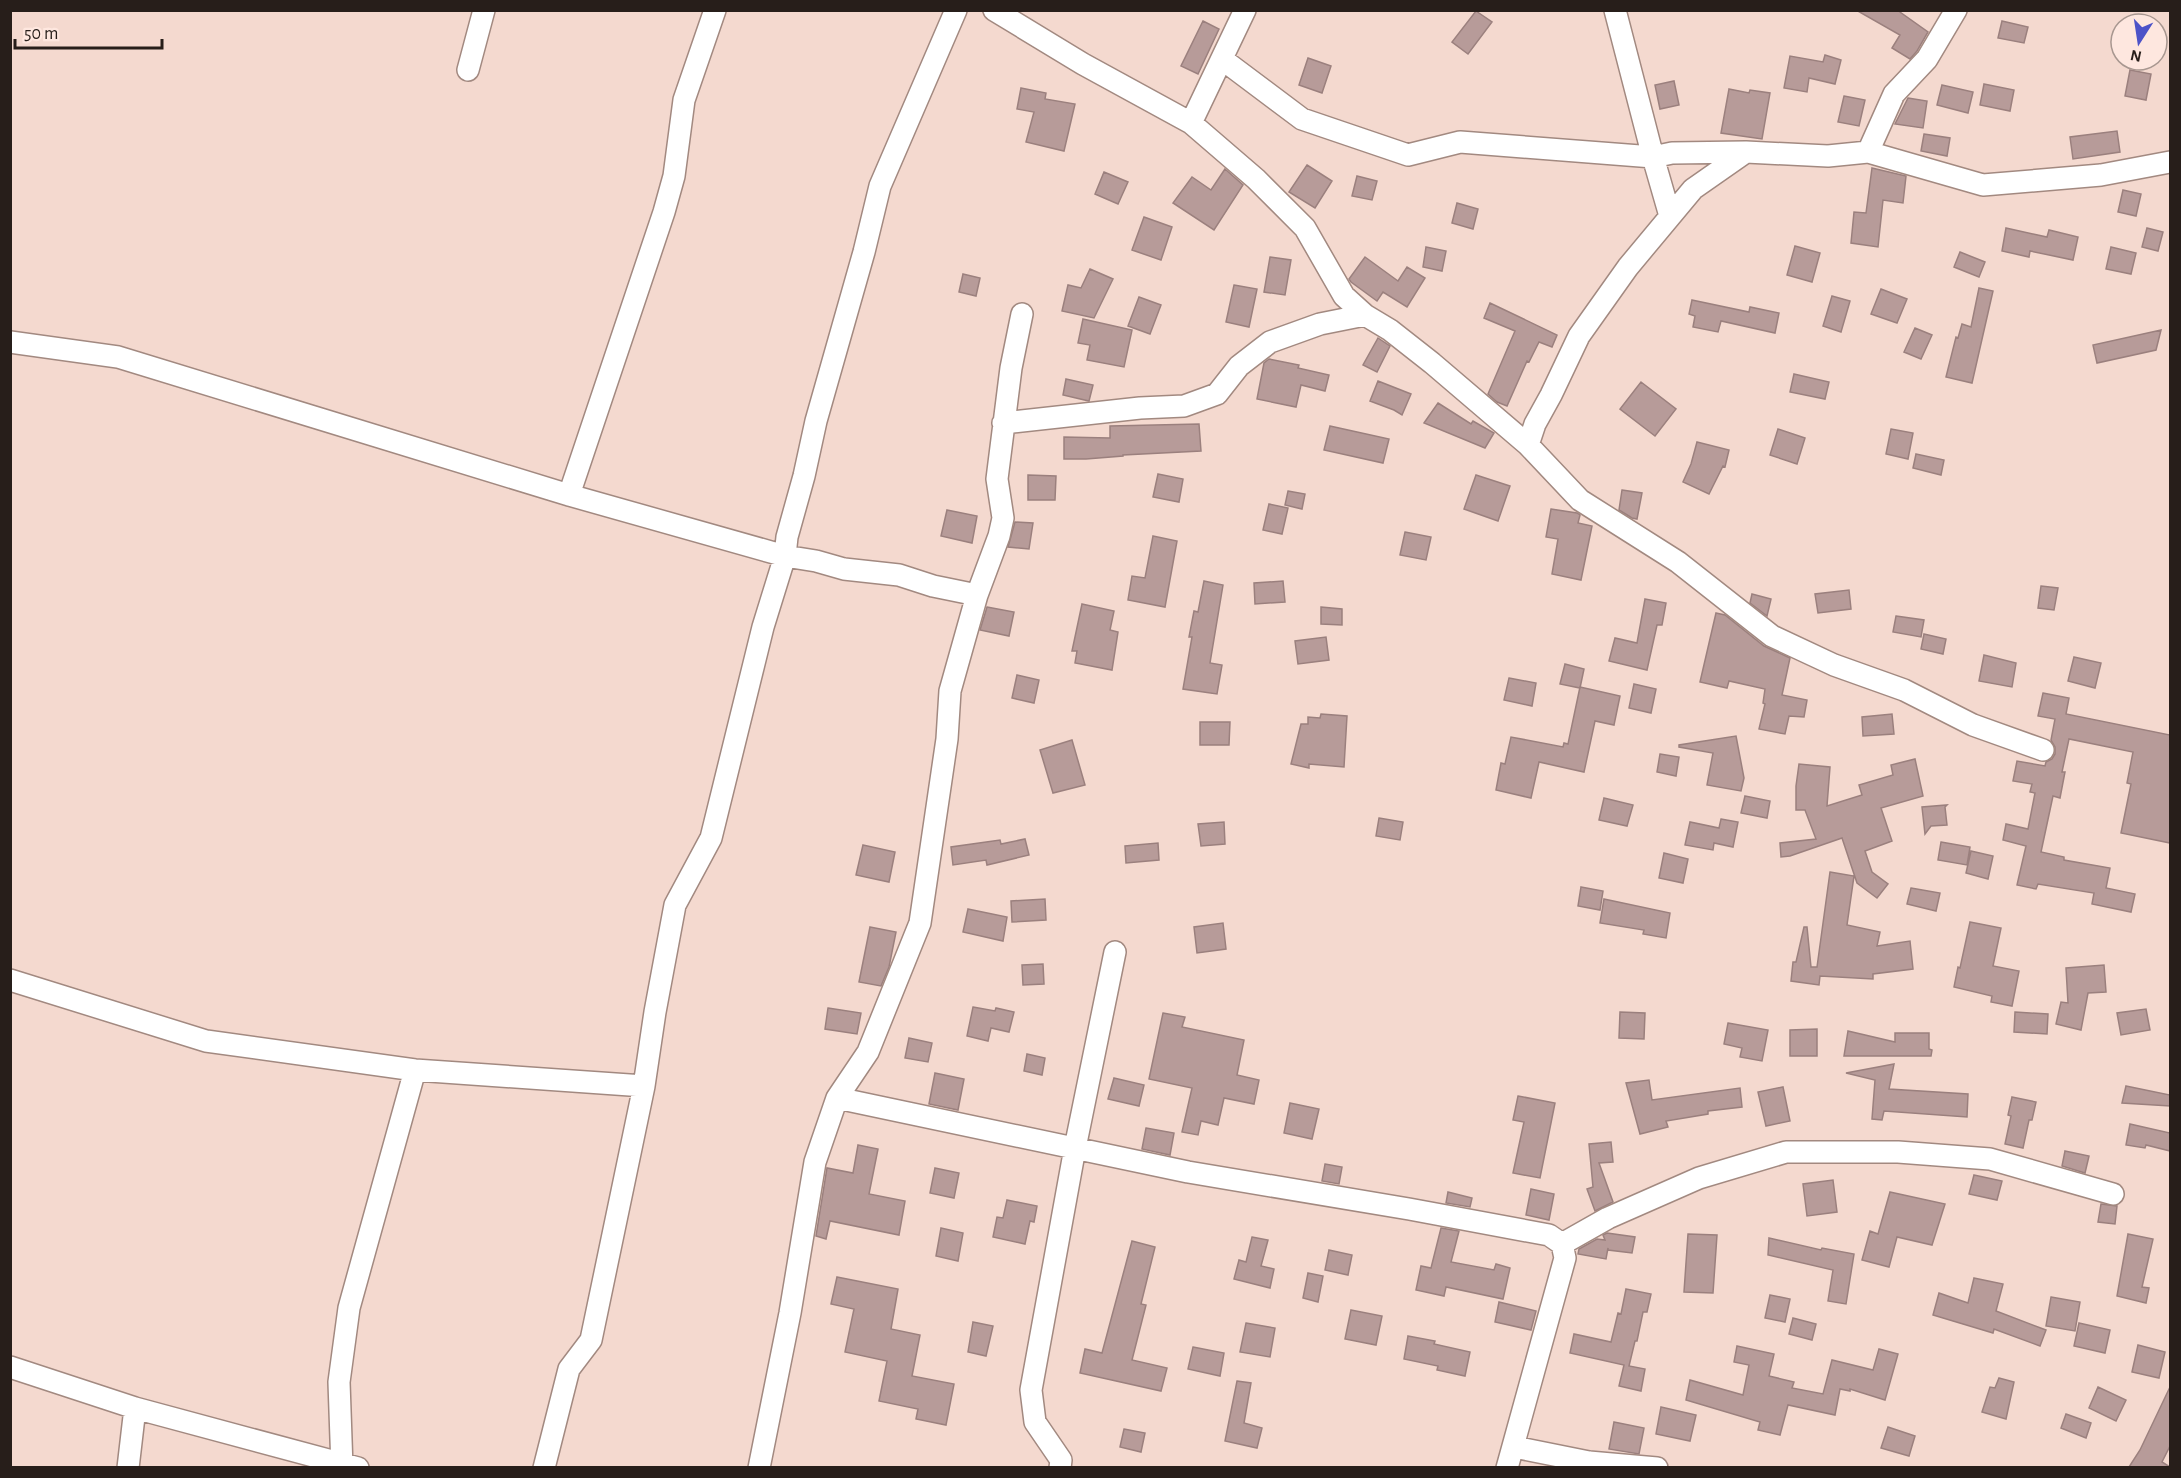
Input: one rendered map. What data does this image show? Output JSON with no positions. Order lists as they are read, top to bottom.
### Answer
{
  "scale_bar": "50 m",
  "north": "bottom"
}
